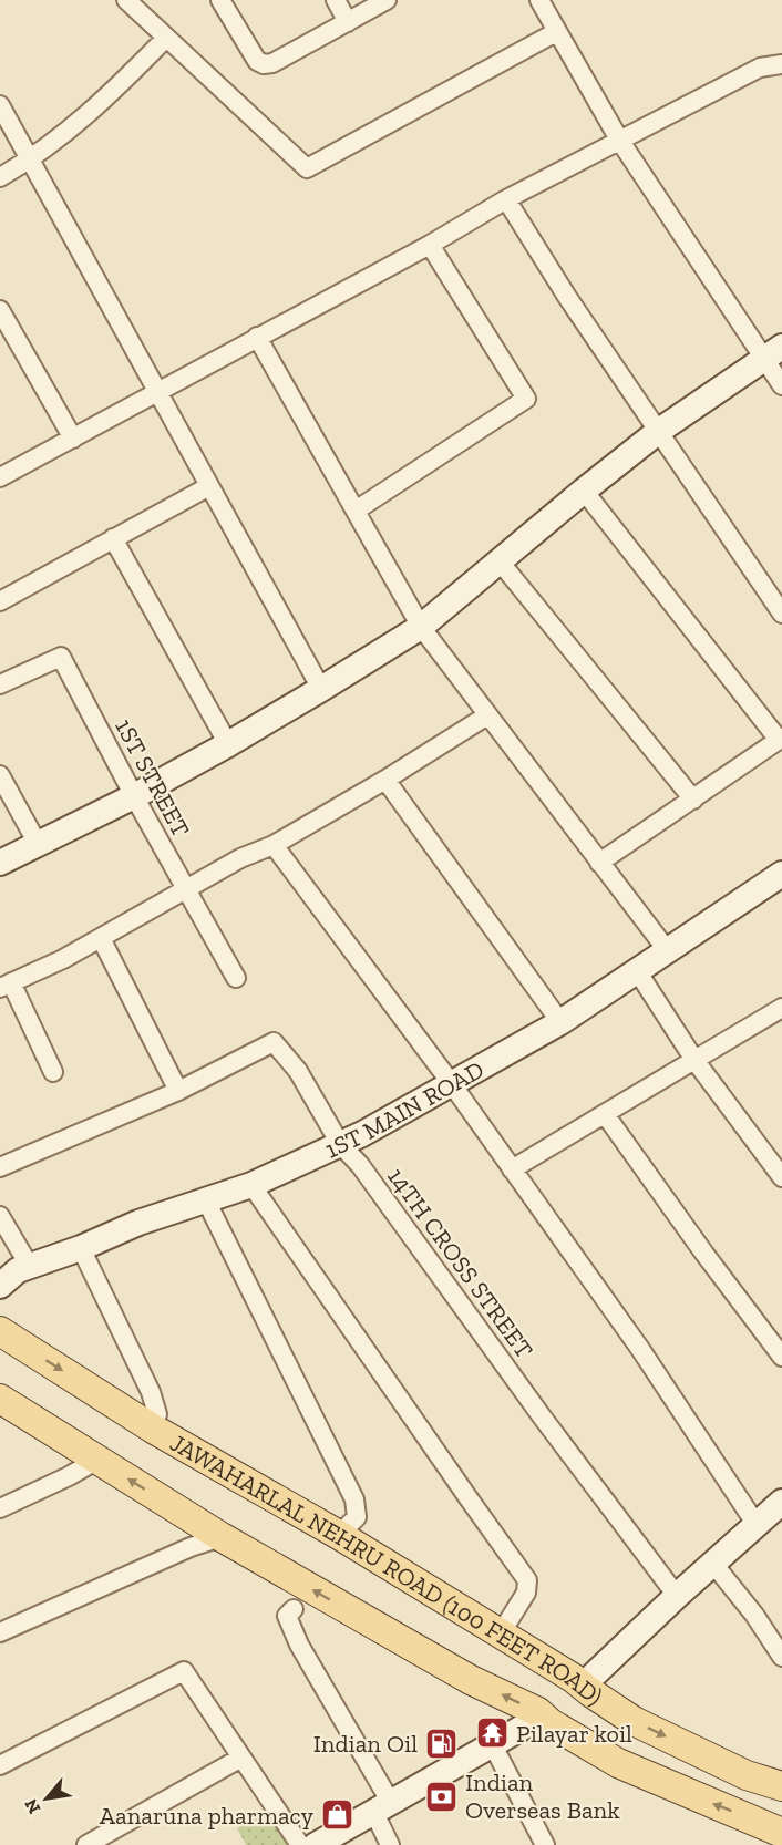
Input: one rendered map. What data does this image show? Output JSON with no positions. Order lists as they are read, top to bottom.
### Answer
{
  "streets": {
    "main road": ["JAWAHARLAL NEHRU ROAD (100 FEET ROAD)"],
    "street": ["1ST STREET", "1ST MAIN ROAD", "14TH CROSS STREET"]
  },
  "crossings": [
    ["1ST MAIN ROAD", "14TH CROSS STREET"]
  ],
  "places": {
    "temple": ["Pilayar koil"],
    "fuel station": ["Indian Oil"],
    "bank": ["Indian Overseas Bank"],
    "shop": ["Aanaruna pharmacy"]
  },
  "north": "bottom left"
}
